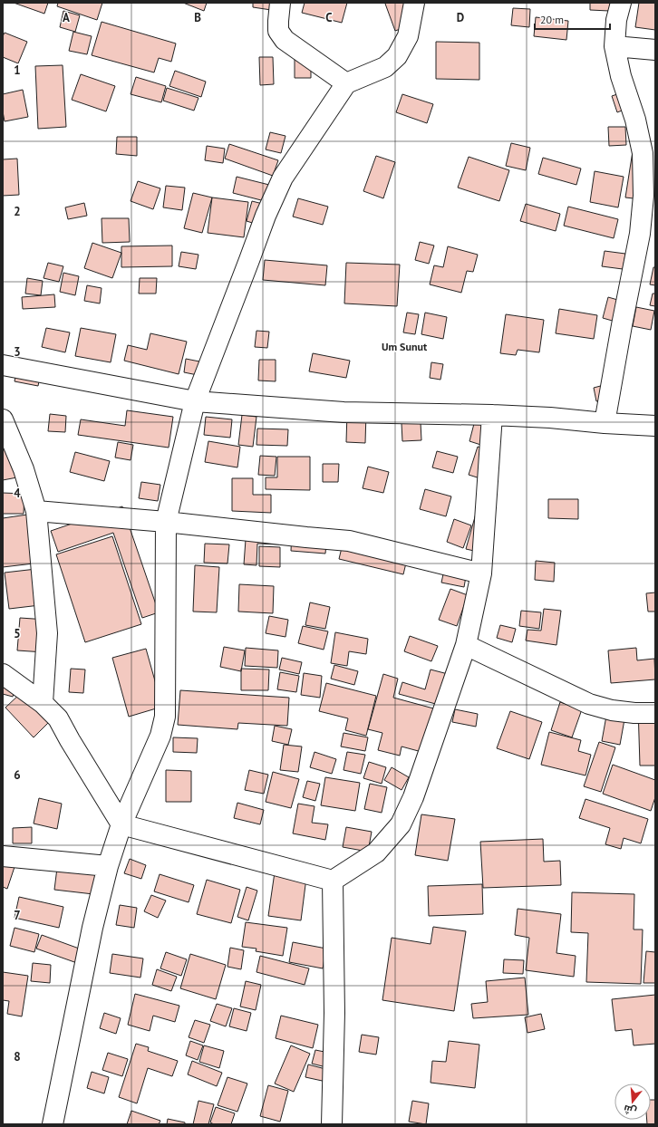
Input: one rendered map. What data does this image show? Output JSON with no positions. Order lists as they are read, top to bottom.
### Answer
{
  "districts": ["Um Sunut"],
  "scale_bar": "20 m",
  "north": "bottom",
  "grid": {
    "columns": [
      "A",
      "B",
      "C",
      "D"
    ],
    "rows": [
      "1",
      "2",
      "3",
      "4",
      "5",
      "6",
      "7",
      "8"
    ]
  }
}
